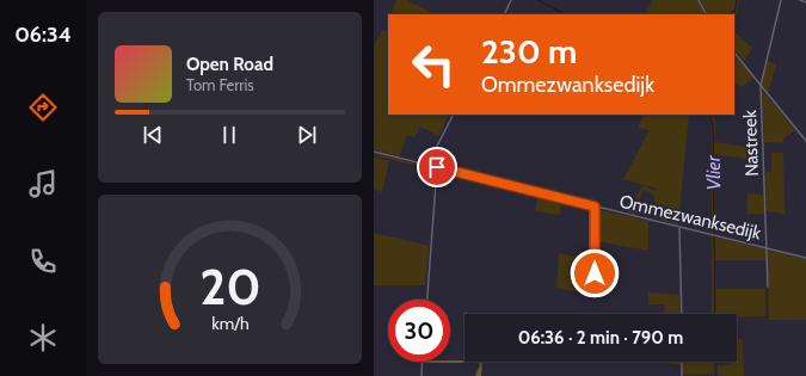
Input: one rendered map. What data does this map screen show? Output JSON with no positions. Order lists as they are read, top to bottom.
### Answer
{
  "streets": {
    "street": ["Nastreek", "Ommezwanksedijk"]
  },
  "crossings": [
    ["Nastreek", "Ommezwanksedijk"]
  ],
  "water": ["Vlier"],
  "page": {
    "tabs": "06:34",
    "turn": ["230 m", "Ommezwanksedijk"],
    "song": ["Open Road", "Tom Ferris"],
    "limit": "30",
    "trip": "06:36 · 2 min · 790 m",
    "gauge": ["20", "km/h"]
  }
}
